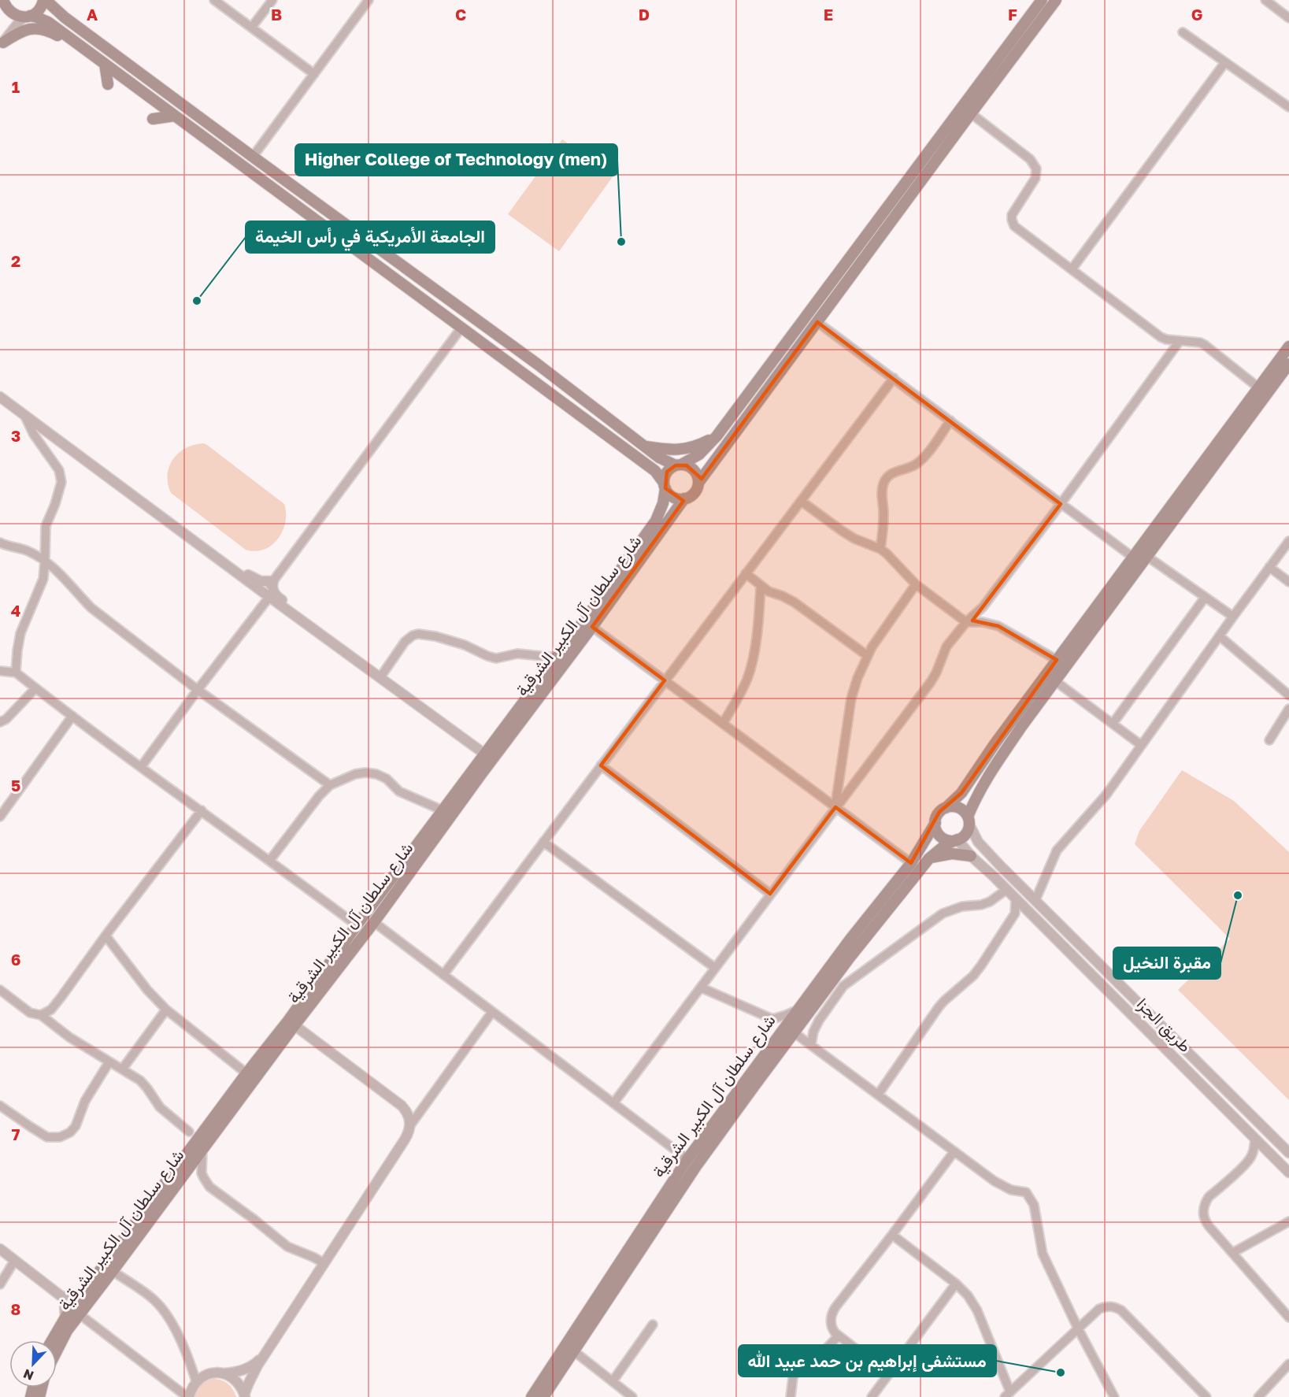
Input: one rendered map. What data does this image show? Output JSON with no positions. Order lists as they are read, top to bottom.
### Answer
{
  "streets": {
    "main road": ["شارع سلطان آل الكبير الشرقية"],
    "street": ["طريق الجزا"]
  },
  "crossings": [
    ["شارع سلطان آل الكبير الشرقية", "طريق الجزا"]
  ],
  "places": [
    "Higher College of Technology (men)",
    "الجامعة الأمريكية في رأس الخيمة",
    "مقبرة النخيل",
    "مستشفى إبراهيم بن حمد عبيد الله"
  ],
  "north": "bottom left",
  "grid": {
    "columns": [
      "A",
      "B",
      "C",
      "D",
      "E",
      "F",
      "G"
    ],
    "rows": [
      "1",
      "2",
      "3",
      "4",
      "5",
      "6",
      "7",
      "8"
    ]
  }
}
